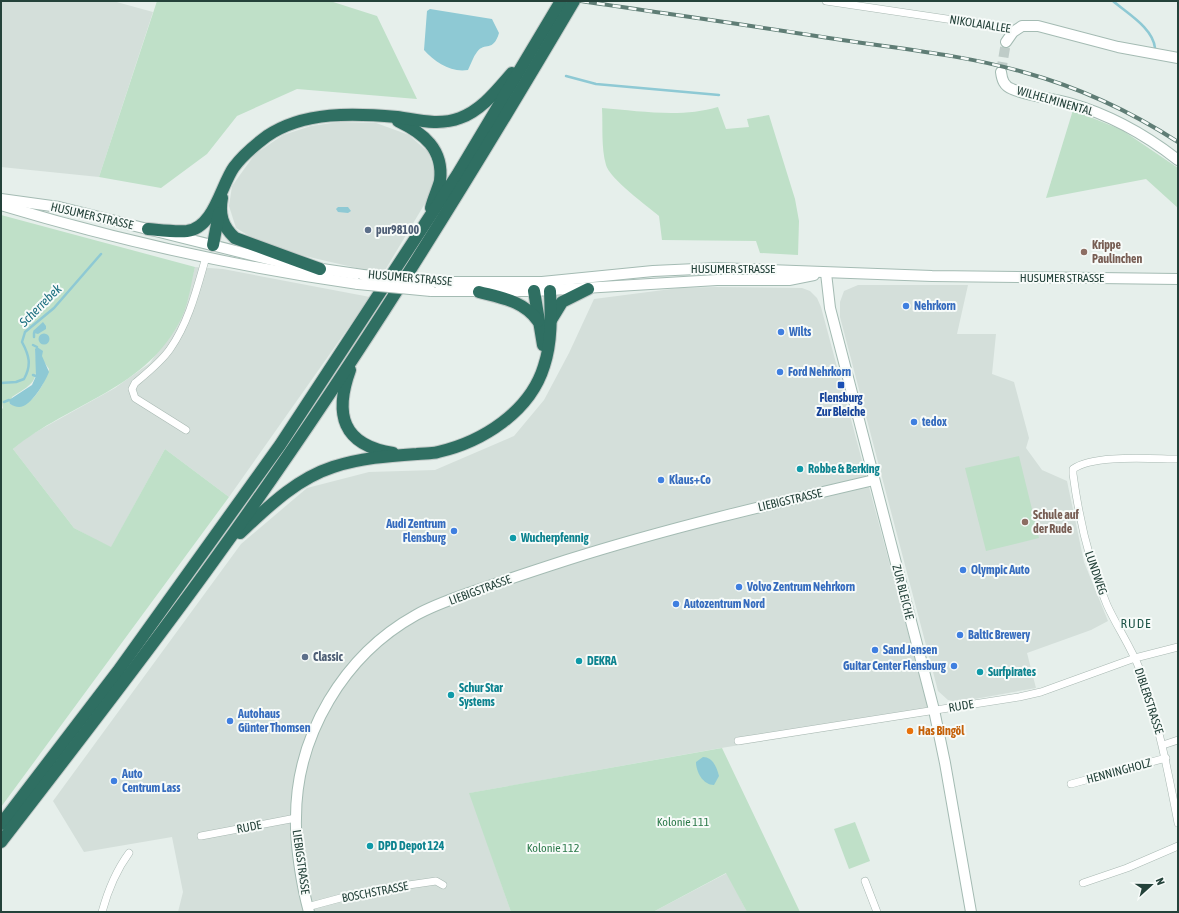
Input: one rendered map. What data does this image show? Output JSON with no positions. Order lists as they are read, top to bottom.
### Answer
{
  "streets": {
    "main road": [
      "NIKOLAIALLEE",
      "WILHELMINENTAL",
      "HUSUMER STRASSE",
      "LIEBIGSTRASSE",
      "ZUR BLEICHE"
    ],
    "street": [
      "LUNDWEG",
      "DIBLERSTRASSE",
      "RUDE",
      "HENNINGHOLZ",
      "BOSCHSTRASSE"
    ]
  },
  "crossings": [
    ["HUSUMER STRASSE", "ZUR BLEICHE"],
    ["LIEBIGSTRASSE", "ZUR BLEICHE"],
    ["LIEBIGSTRASSE", "RUDE"],
    ["LIEBIGSTRASSE", "BOSCHSTRASSE"],
    ["LUNDWEG", "DIBLERSTRASSE"],
    ["LUNDWEG", "RUDE"],
    ["ZUR BLEICHE", "RUDE"],
    ["DIBLERSTRASSE", "RUDE"],
    ["DIBLERSTRASSE", "HENNINGHOLZ"]
  ],
  "districts": ["RUDE"],
  "water": ["Scherrebek"],
  "parks": ["Kolonie 111", "Kolonie 112"],
  "places": {
    "other": [
      "pur98100",
      "Krippe Paulinchen",
      "Nehrkorn",
      "Wilts",
      "Ford Nehrkorn",
      "tedox",
      "Robbe & Berking",
      "Klaus+Co",
      "Schule auf der Rude",
      "Audi Zentrum Flensburg",
      "Wucherpfennig",
      "Olympic Auto",
      "Volvo Zentrum Nehrkorn",
      "Autozentrum Nord",
      "Baltic Brewery",
      "Sand Jensen",
      "Classic",
      "DEKRA",
      "Guitar Center Flensburg",
      "Surfpirates",
      "Schur Star Systems",
      "Autohaus Günter Thomsen",
      "Has Bingöl",
      "Auto Centrum Lass",
      "DPD Depot 124"
    ],
    "transit": ["Flensburg Zur Bleiche"]
  },
  "north": "right"
}
